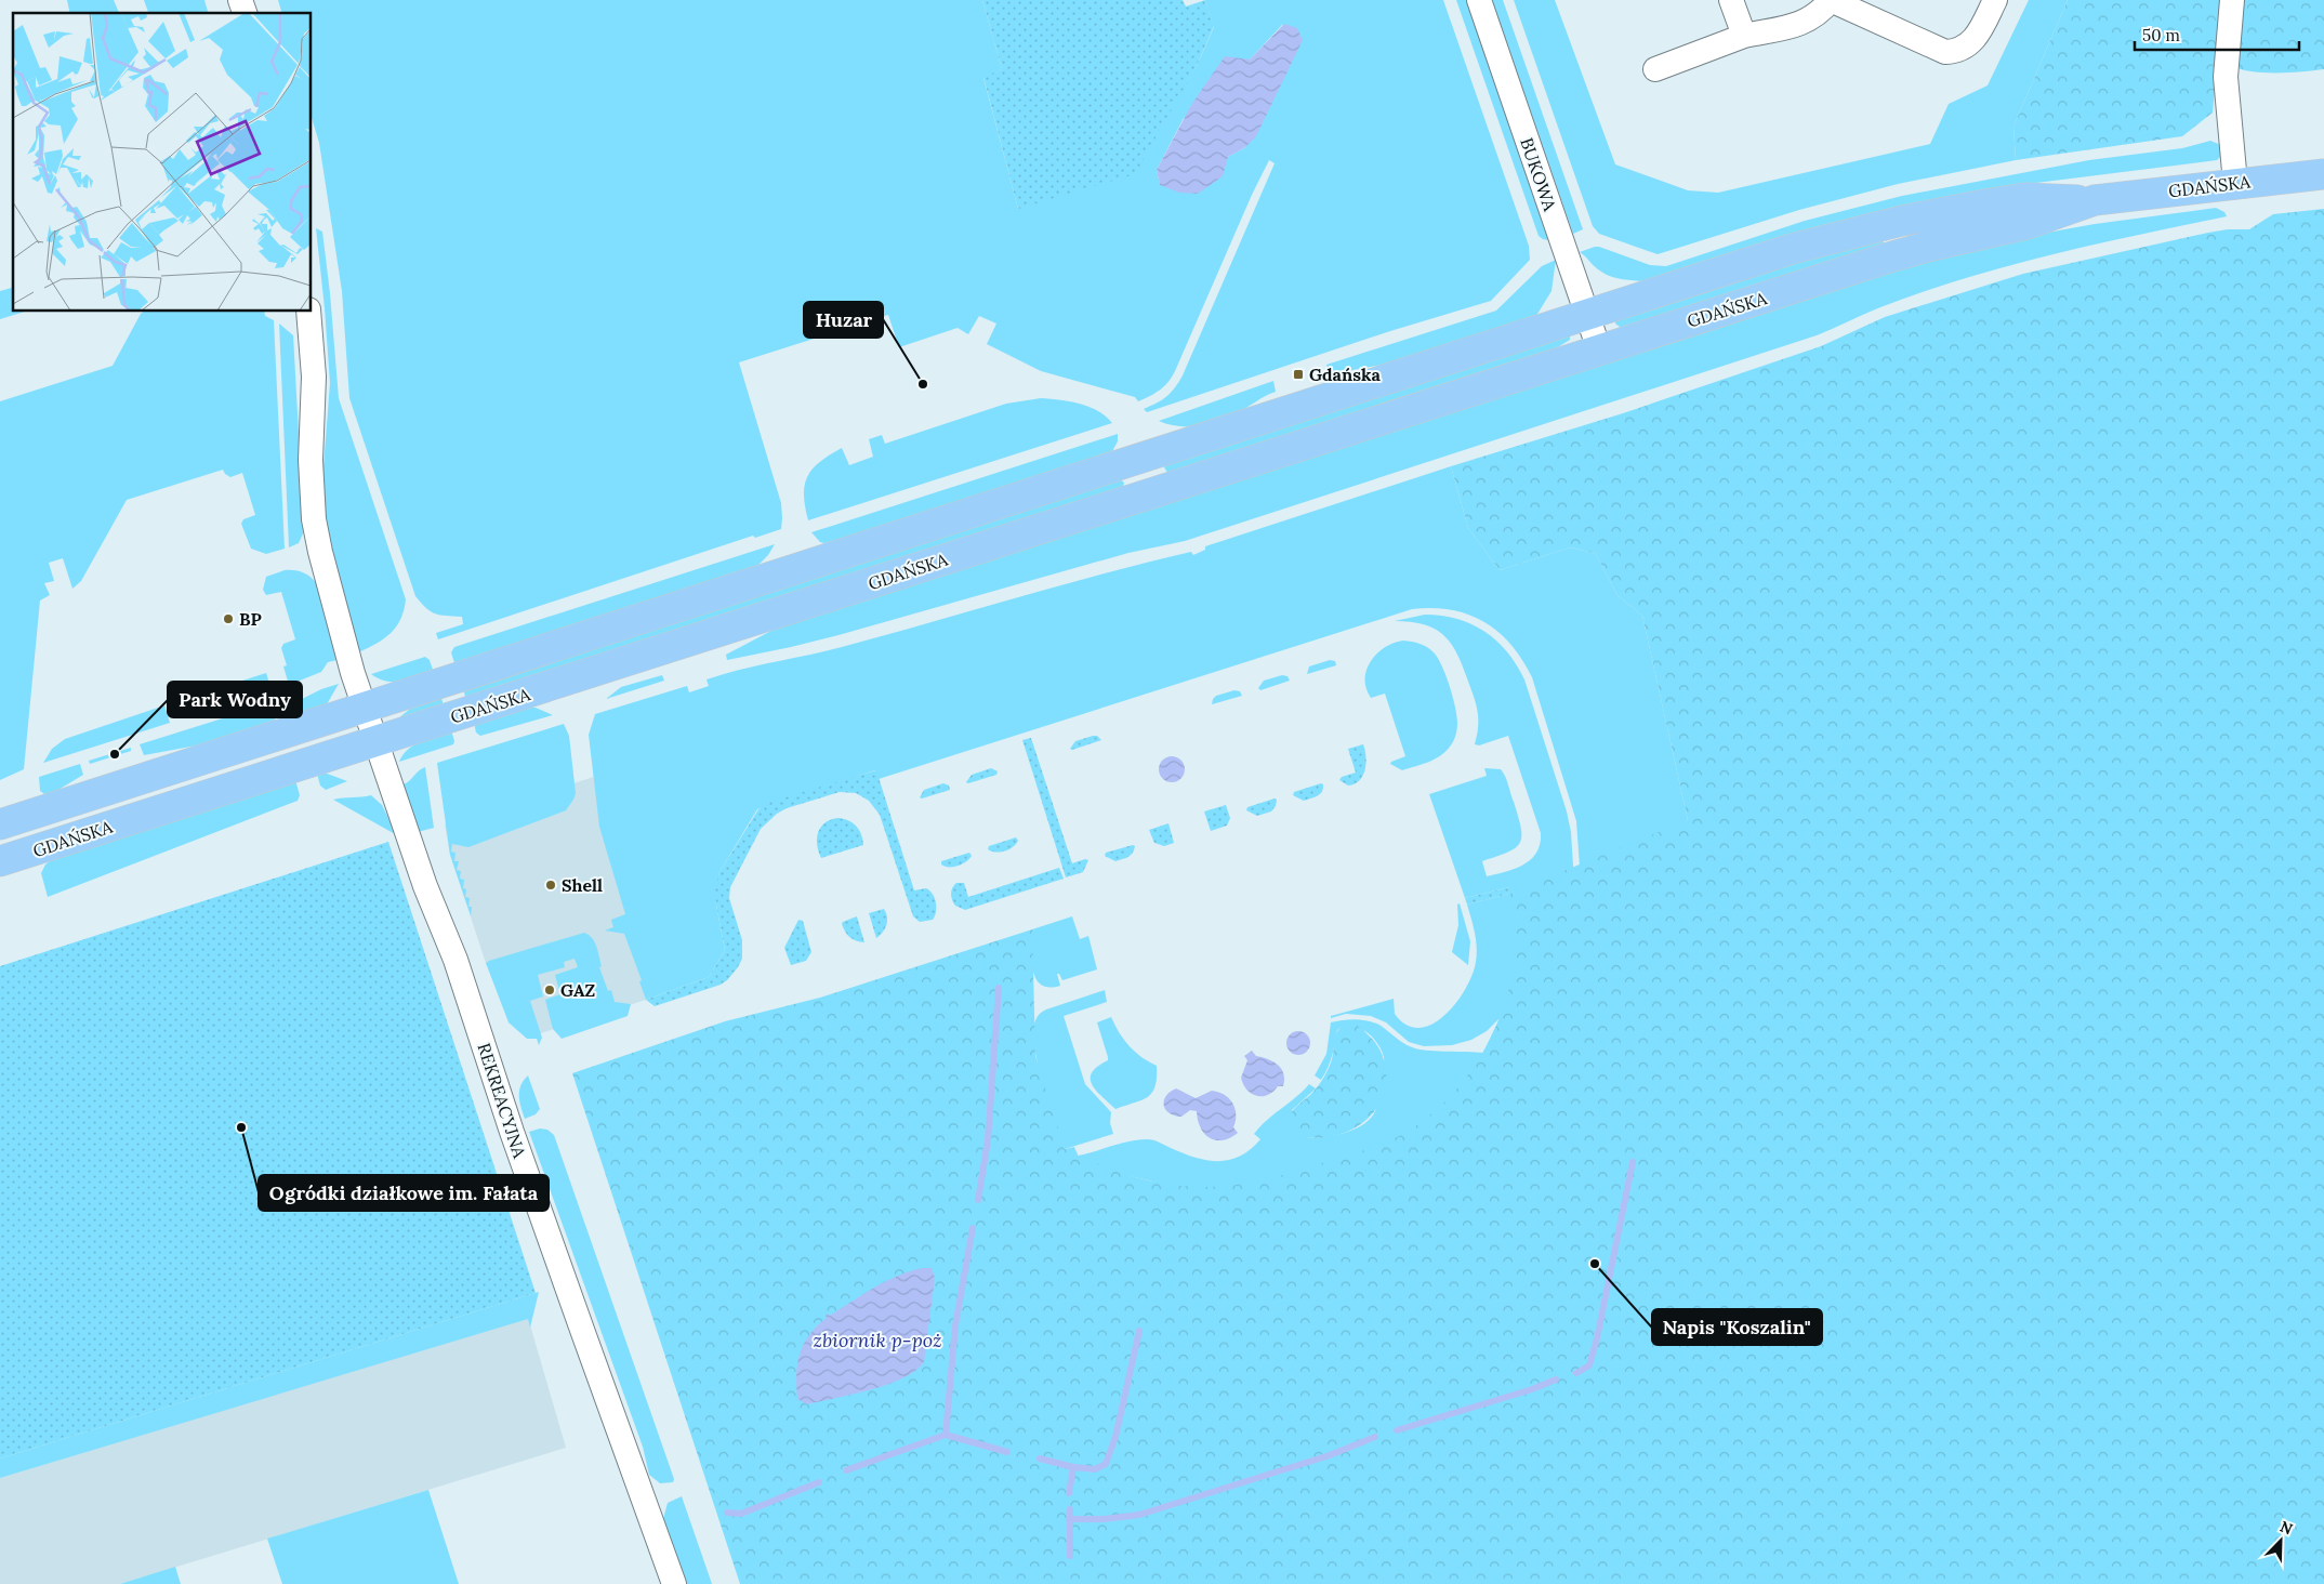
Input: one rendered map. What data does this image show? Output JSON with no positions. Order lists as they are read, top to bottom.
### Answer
{
  "streets": {
    "main road": ["GDAŃSKA"],
    "street": ["BUKOWA", "REKREACYJNA"]
  },
  "crossings": [
    ["BUKOWA", "GDAŃSKA"],
    ["GDAŃSKA", "REKREACYJNA"]
  ],
  "water": ["zbiornik p-poż"],
  "places": {
    "transit": ["Gdańska"],
    "other": [
      "Huzar",
      "BP",
      "Park Wodny",
      "Shell",
      "GAZ",
      "Ogródki działkowe im. Fałata",
      "Napis \"Koszalin\""
    ]
  },
  "scale_bar": "50 m",
  "north": "top right"
}
